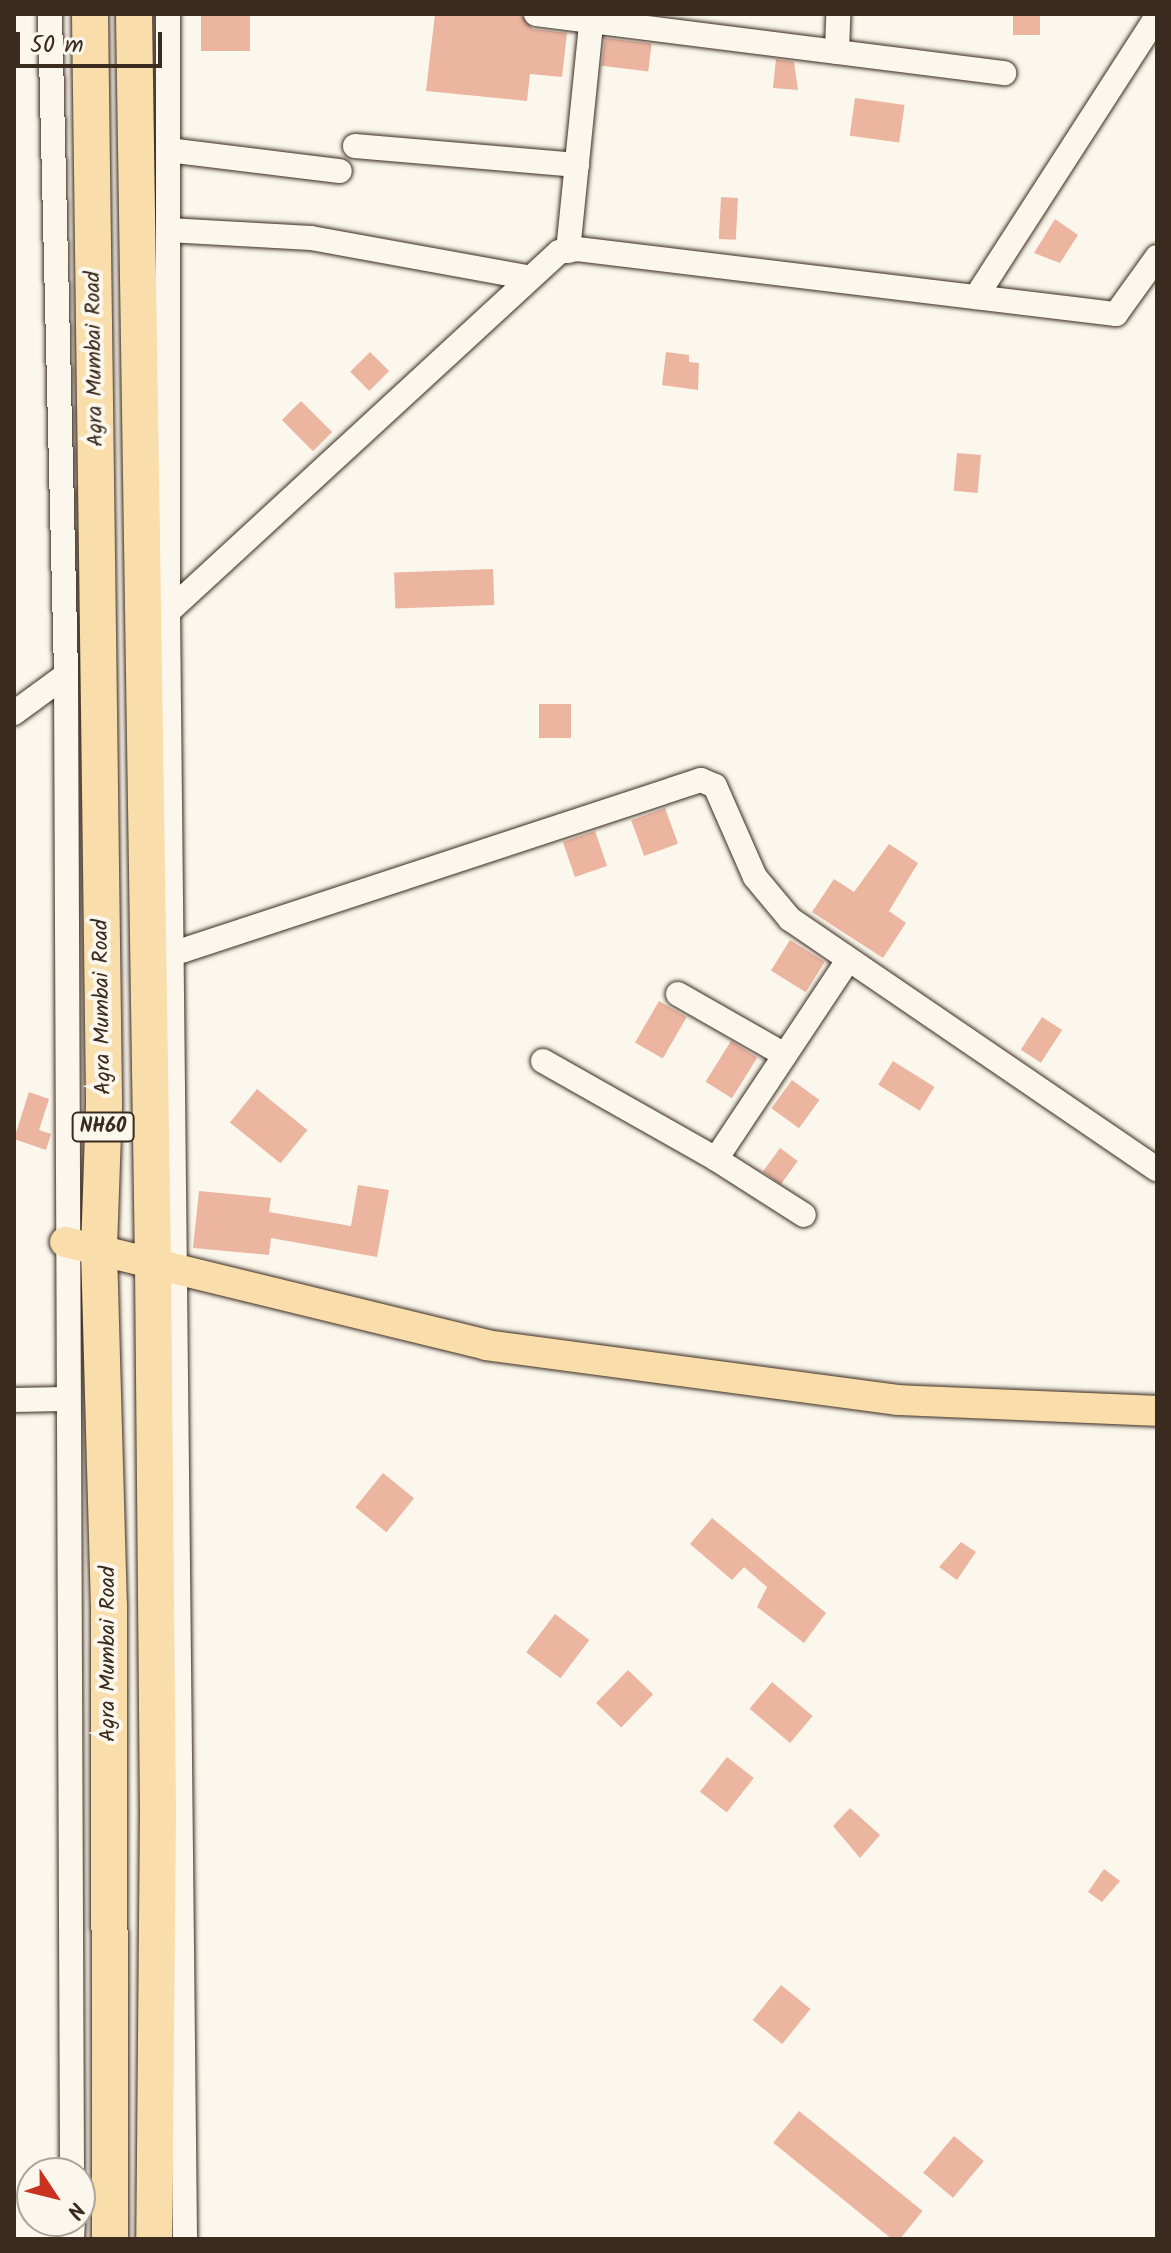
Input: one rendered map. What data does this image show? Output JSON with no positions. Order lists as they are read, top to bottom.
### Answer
{
  "streets": {
    "highway": ["Agra Mumbai Road", "NH60"]
  },
  "scale_bar": "50 m",
  "north": "bottom right"
}
